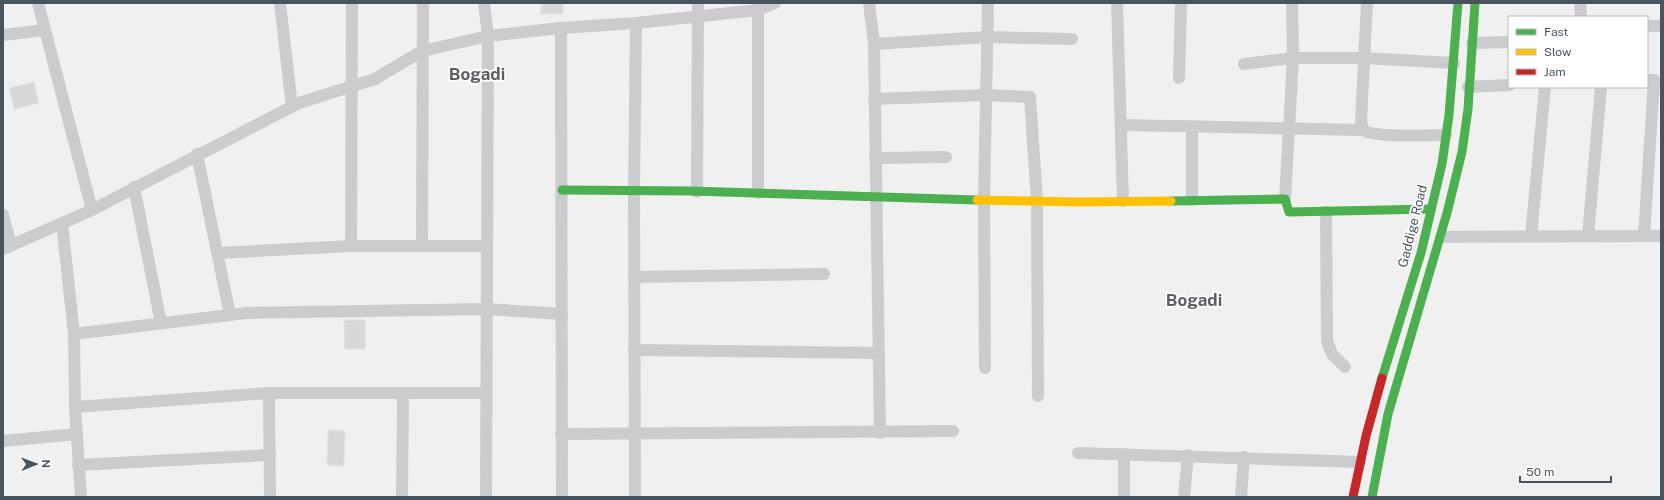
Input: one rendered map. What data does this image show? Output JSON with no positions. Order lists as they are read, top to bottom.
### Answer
{
  "streets": {
    "main road": ["Gaddige Road"]
  },
  "districts": ["Bogadi", "Bogadi"],
  "legend": ["Fast", "Slow", "Jam"],
  "scale_bar": "50 m",
  "north": "right"
}
